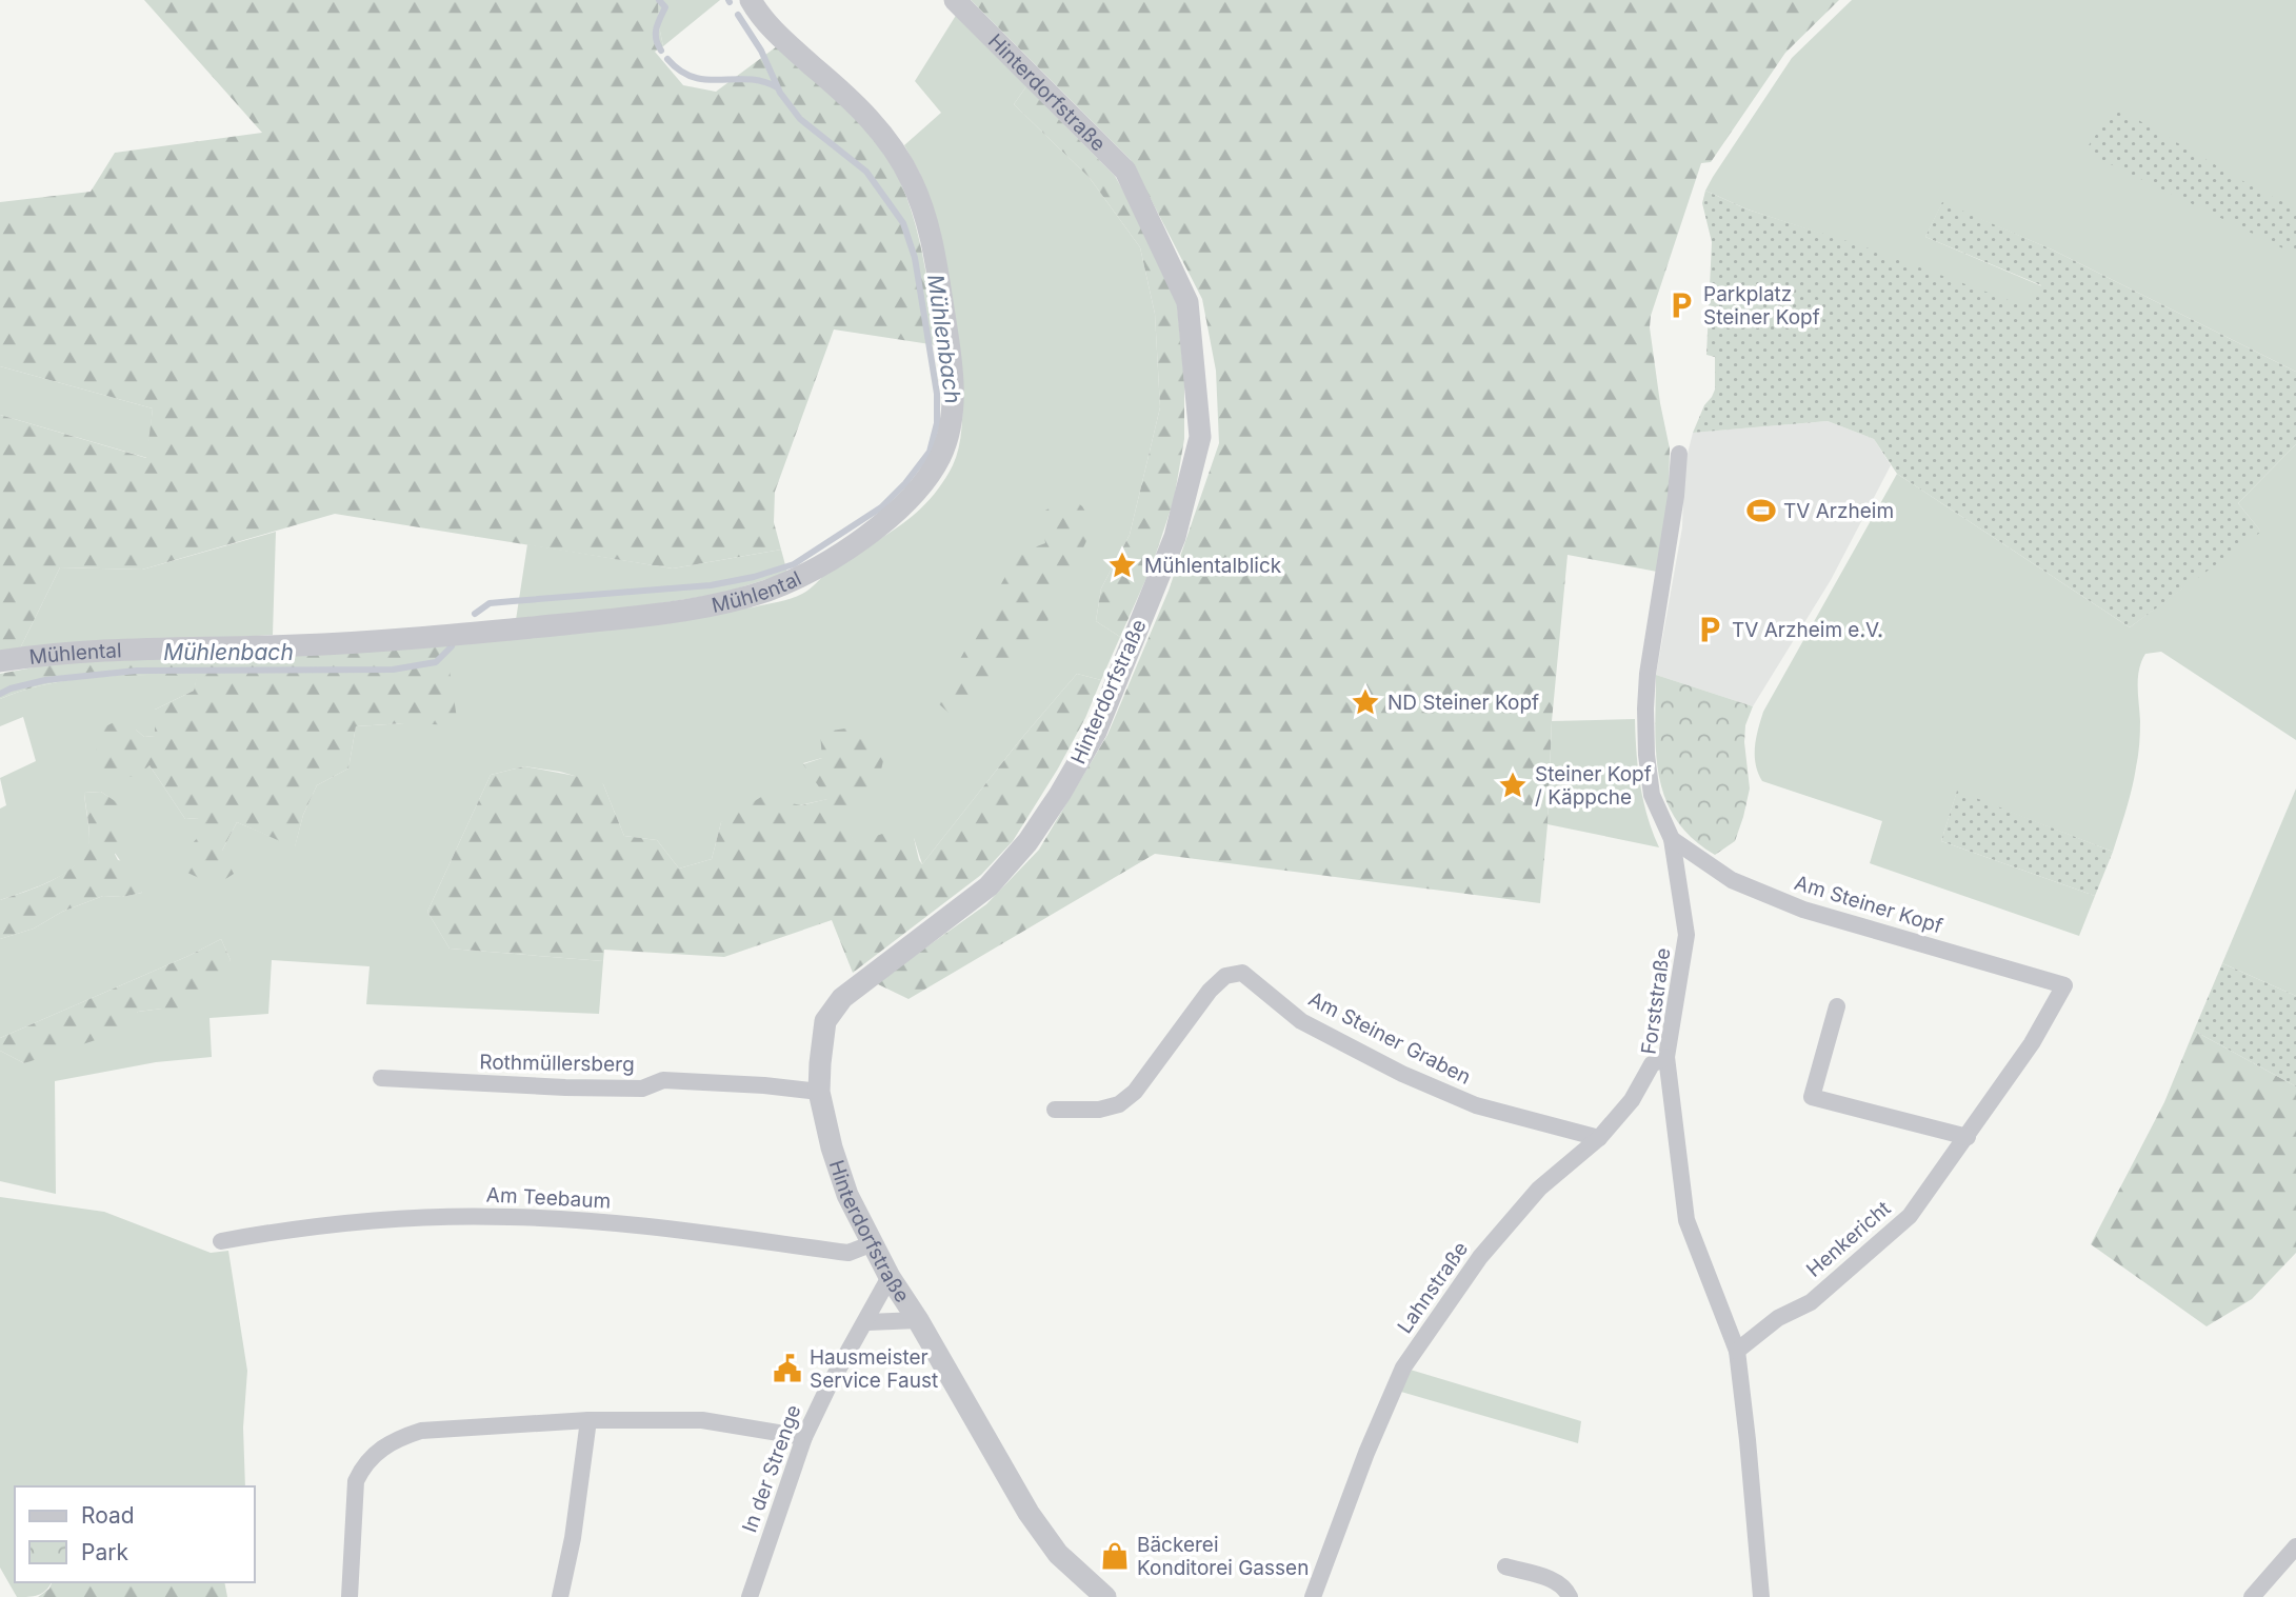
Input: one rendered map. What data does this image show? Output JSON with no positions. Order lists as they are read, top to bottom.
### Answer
{
  "streets": {
    "street": [
      "Hinterdorfstraße",
      "Mühlental",
      "Am Steiner Kopf",
      "Forststraße",
      "Am Steiner Graben",
      "Rothmüllersberg",
      "Am Teebaum",
      "Henkericht",
      "Lahnstraße",
      "In der Strenge"
    ]
  },
  "crossings": [
    ["Hinterdorfstraße", "Rothmüllersberg"],
    ["Hinterdorfstraße", "Am Teebaum"],
    ["Hinterdorfstraße", "In der Strenge"],
    ["Am Steiner Kopf", "Forststraße"],
    ["Am Steiner Kopf", "Henkericht"],
    ["Forststraße", "Henkericht"],
    ["Forststraße", "Lahnstraße"],
    ["Am Steiner Graben", "Lahnstraße"]
  ],
  "water": ["Mühlenbach"],
  "places": {
    "parking": ["Parkplatz Steiner Kopf", "TV Arzheim e.V."],
    "sports": ["TV Arzheim"],
    "place": ["Mühlentalblick", "ND Steiner Kopf", "Steiner Kopf / Käppche"],
    "public building": ["Hausmeister Service Faust"],
    "shop": ["Bäckerei Konditorei Gassen"]
  },
  "legend": ["Road", "Park"]
}
